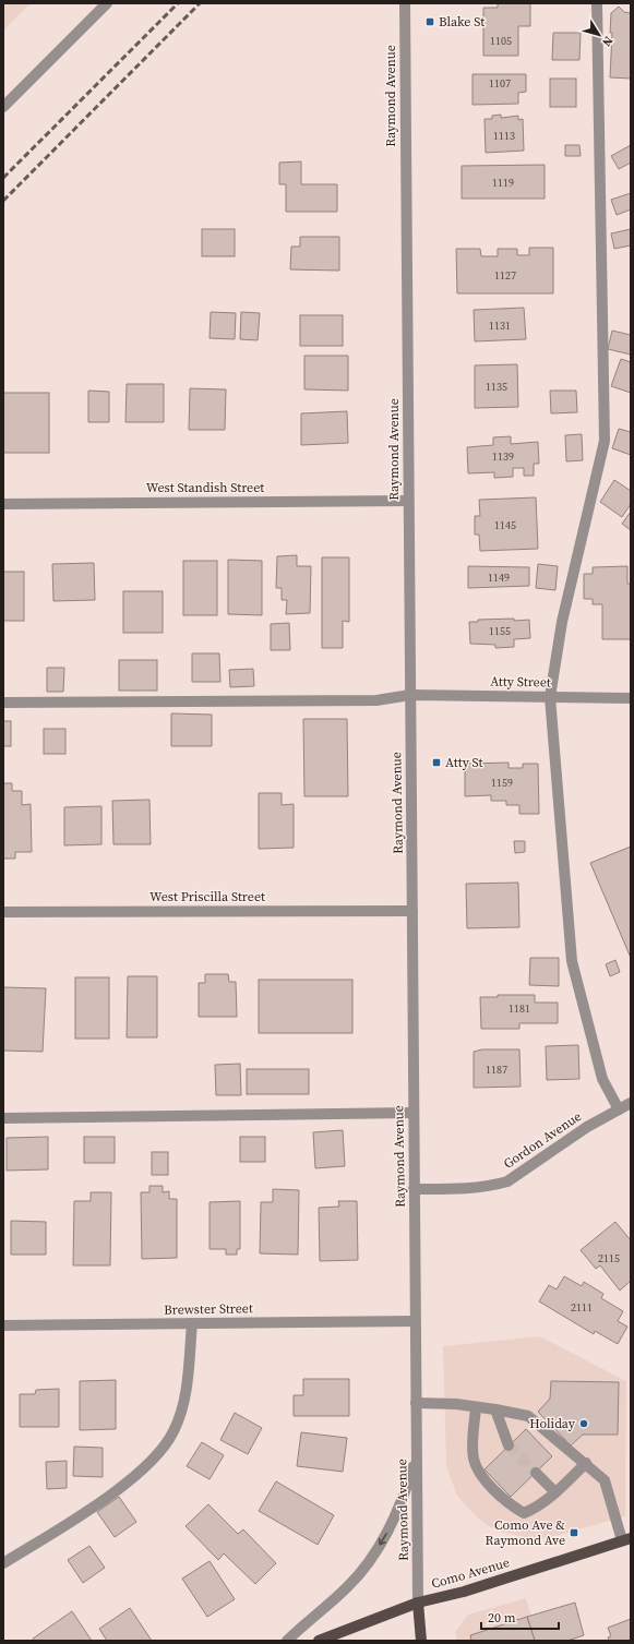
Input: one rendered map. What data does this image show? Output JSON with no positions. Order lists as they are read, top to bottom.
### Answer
{
  "streets": {
    "main road": ["Como Avenue"],
    "street": [
      "Raymond Avenue",
      "West Standish Street",
      "Atty Street",
      "West Priscilla Street",
      "Gordon Avenue",
      "Brewster Street"
    ]
  },
  "crossings": [
    ["Raymond Avenue", "West Standish Street"],
    ["Raymond Avenue", "Atty Street"],
    ["Raymond Avenue", "West Priscilla Street"],
    ["Raymond Avenue", "Gordon Avenue"],
    ["Raymond Avenue", "Brewster Street"],
    ["Raymond Avenue", "Como Avenue"]
  ],
  "places": {
    "transit": ["Blake St", "Atty St", "Como Ave & Raymond Ave"],
    "other": ["Holiday"]
  },
  "house_numbers": [
    "1105",
    "1107",
    "1113",
    "1119",
    "1127",
    "1131",
    "1135",
    "1139",
    "1145",
    "1149",
    "1155",
    "1159",
    "1181",
    "1187",
    "2115",
    "2111"
  ],
  "scale_bar": "20 m",
  "north": "bottom right"
}
